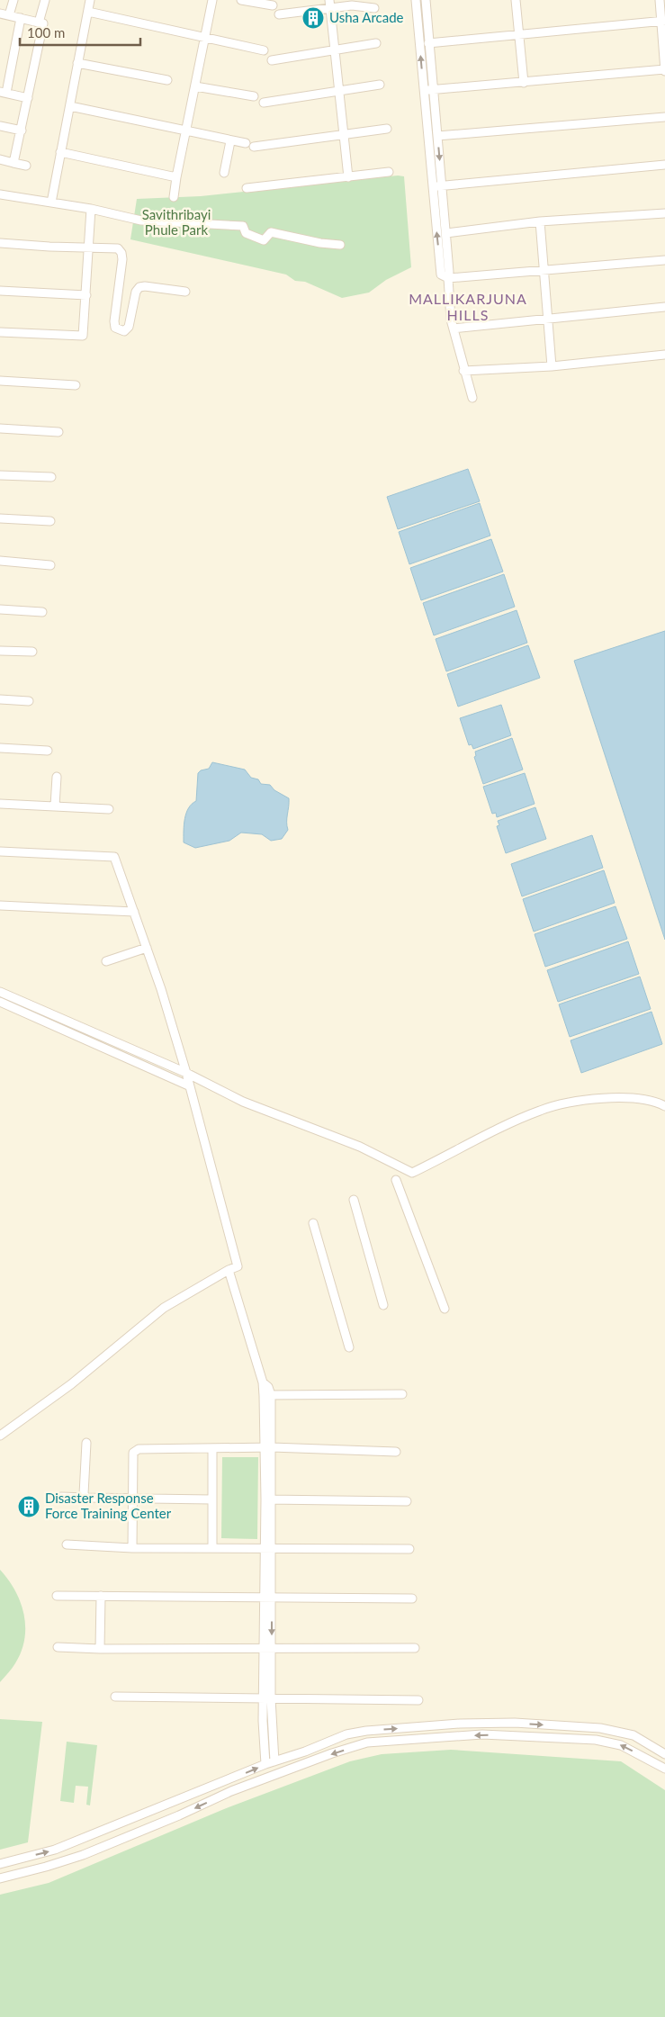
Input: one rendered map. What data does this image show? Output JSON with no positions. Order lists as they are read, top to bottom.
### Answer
{
  "districts": ["MALLIKARJUNA HILLS"],
  "parks": ["Savithribayi Phule Park"],
  "places": {
    "building": ["Usha Arcade", "Disaster Response Force Training Center"]
  },
  "scale_bar": "100 m"
}
